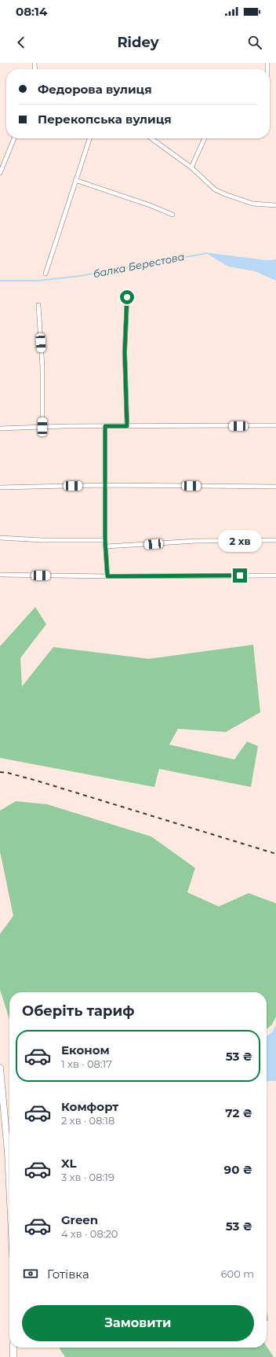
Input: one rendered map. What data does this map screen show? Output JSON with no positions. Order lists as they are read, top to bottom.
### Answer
{
  "water": ["балка Берестова"],
  "page": {
    "status": "08:14",
    "header": "Ridey",
    "banner": ["Федорова вулиця", "Перекопська вулиця"],
    "bubble": "2 хв",
    "heading": "Оберіть тариф",
    "list": [
      {
        "name": "Економ",
        "note": "1 хв · 08:17",
        "value": "53 ₴"
      },
      {
        "name": "Комфорт",
        "note": "2 хв · 08:18",
        "value": "72 ₴"
      },
      {
        "name": "XL",
        "note": "3 хв · 08:19",
        "value": "90 ₴"
      },
      {
        "name": "Green",
        "note": "4 хв · 08:20",
        "value": "53 ₴"
      }
    ],
    "pay": ["Готівка", "600 m"],
    "buttons": "Замовити"
  }
}
